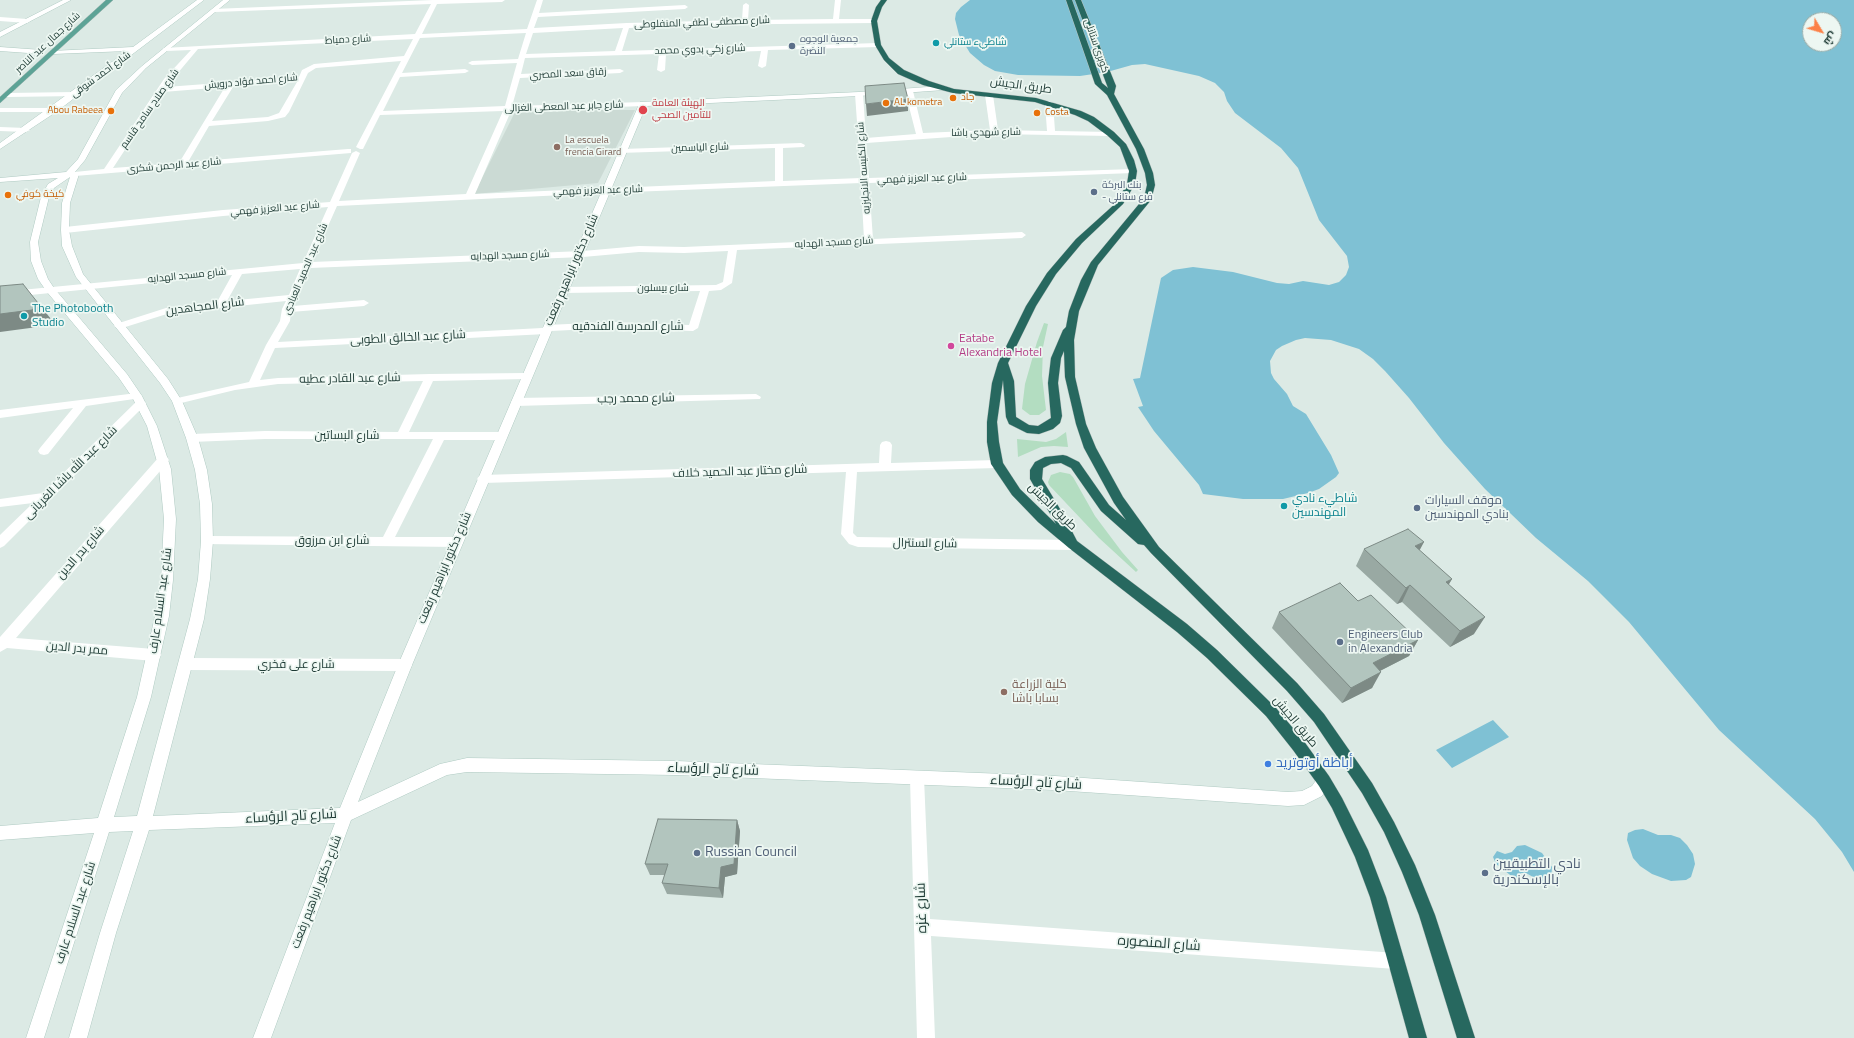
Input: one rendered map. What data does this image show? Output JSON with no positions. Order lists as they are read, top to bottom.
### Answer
{
  "streets": {
    "highway": ["كوبرى ستانلى", "طريق الجيش"],
    "main road": ["شارع جمال عبد الناصر"],
    "street": [
      "شارع مصطفى لطفي المنفلوطى",
      "شارع دمياط",
      "شارع زكي بدوي محمد",
      "زقاق سعد المصري",
      "شارع أحمد شوقى",
      "شارع احمد فؤاد درويش",
      "شارع جابر عبد المعطى الغزالى",
      "شارع صلاح سامح قاسم",
      "شارع شهدي باشا",
      "شارع الياسمين",
      "شارع عبد الرحمن شكرى",
      "شارع الكنيسه الانجليزيه",
      "شارع عبد العزيز فهمي",
      "شارع مسجد الهدايه",
      "شارع عبد الحميد العبادى",
      "شارع دكتور ابراهيم رفعت",
      "شارع بيسلون",
      "شارع المجاهدين",
      "شارع المدرسة الفندقيه",
      "شارع عبد الخالق الطوبى",
      "شارع عبد القادر عطيه",
      "شارع محمد رجب",
      "شارع البساتين",
      "شارع مختار عبد الحميد خلاف",
      "شارع عبد الله باشا الغريانى",
      "شارع ابن مرزوق",
      "شارع السنترال",
      "شارع بدر الدين",
      "شارع عبد السلام عارف",
      "ممر بدر الدين",
      "شارع على فخري",
      "شارع تاج الرؤساء",
      "شارع غزه",
      "شارع المنصوره"
    ]
  },
  "crossings": [
    ["شارع مصطفى لطفي المنفلوطى", "شارع دمياط"],
    ["شارع مصطفى لطفي المنفلوطى", "طريق الجيش"],
    ["شارع دمياط", "شارع أحمد شوقى"],
    ["شارع دمياط", "شارع صلاح سامح قاسم"],
    ["شارع دمياط", "شارع عبد الحميد العبادى"],
    ["كوبرى ستانلى", "طريق الجيش"],
    ["شارع زكي بدوي محمد", "طريق الجيش"],
    ["شارع أحمد شوقى", "شارع عبد الرحمن شكرى"],
    ["شارع أحمد شوقى", "شارع عبد السلام عارف"],
    ["شارع احمد فؤاد درويش", "شارع صلاح سامح قاسم"],
    ["شارع احمد فؤاد درويش", "شارع عبد الحميد العبادى"],
    ["طريق الجيش", "شارع جابر عبد المعطى الغزالى"],
    ["طريق الجيش", "شارع شهدي باشا"],
    ["طريق الجيش", "شارع عبد العزيز فهمي"],
    ["طريق الجيش", "شارع مختار عبد الحميد خلاف"],
    ["طريق الجيش", "شارع السنترال"],
    ["طريق الجيش", "شارع تاج الرؤساء"],
    ["طريق الجيش", "شارع المنصوره"],
    ["شارع جابر عبد المعطى الغزالى", "شارع الكنيسه الانجليزيه"],
    ["شارع جابر عبد المعطى الغزالى", "شارع عبد الحميد العبادى"],
    ["شارع جابر عبد المعطى الغزالى", "شارع دكتور ابراهيم رفعت"],
    ["شارع صلاح سامح قاسم", "شارع عبد الرحمن شكرى"],
    ["شارع شهدي باشا", "شارع الكنيسه الانجليزيه"],
    ["شارع الياسمين", "شارع دكتور ابراهيم رفعت"],
    ["شارع عبد الرحمن شكرى", "شارع عبد الحميد العبادى"],
    ["شارع عبد الرحمن شكرى", "شارع عبد السلام عارف"],
    ["شارع الكنيسه الانجليزيه", "شارع عبد العزيز فهمي"],
    ["شارع الكنيسه الانجليزيه", "شارع مسجد الهدايه"],
    ["شارع عبد العزيز فهمي", "شارع عبد الحميد العبادى"],
    ["شارع عبد العزيز فهمي", "شارع دكتور ابراهيم رفعت"],
    ["شارع مسجد الهدايه", "شارع عبد الحميد العبادى"],
    ["شارع مسجد الهدايه", "شارع دكتور ابراهيم رفعت"],
    ["شارع مسجد الهدايه", "شارع بيسلون"],
    ["شارع مسجد الهدايه", "شارع عبد السلام عارف"],
    ["شارع عبد الحميد العبادى", "شارع المجاهدين"],
    ["شارع عبد الحميد العبادى", "شارع عبد الخالق الطوبى"],
    ["شارع عبد الحميد العبادى", "شارع عبد القادر عطيه"],
    ["شارع دكتور ابراهيم رفعت", "شارع بيسلون"],
    ["شارع دكتور ابراهيم رفعت", "شارع المدرسة الفندقيه"],
    ["شارع دكتور ابراهيم رفعت", "شارع عبد الخالق الطوبى"],
    ["شارع دكتور ابراهيم رفعت", "شارع عبد القادر عطيه"],
    ["شارع دكتور ابراهيم رفعت", "شارع محمد رجب"],
    ["شارع دكتور ابراهيم رفعت", "شارع البساتين"],
    ["شارع دكتور ابراهيم رفعت", "شارع مختار عبد الحميد خلاف"],
    ["شارع دكتور ابراهيم رفعت", "شارع ابن مرزوق"],
    ["شارع دكتور ابراهيم رفعت", "شارع على فخري"],
    ["شارع دكتور ابراهيم رفعت", "شارع تاج الرؤساء"],
    ["شارع بيسلون", "شارع المدرسة الفندقيه"],
    ["شارع المدرسة الفندقيه", "شارع عبد الخالق الطوبى"],
    ["شارع مختار عبد الحميد خلاف", "شارع السنترال"],
    ["شارع عبد الله باشا الغريانى", "شارع عبد السلام عارف"],
    ["شارع بدر الدين", "شارع عبد السلام عارف"],
    ["شارع بدر الدين", "ممر بدر الدين"],
    ["شارع عبد السلام عارف", "ممر بدر الدين"],
    ["شارع عبد السلام عارف", "شارع تاج الرؤساء"],
    ["شارع تاج الرؤساء", "شارع غزه"],
    ["شارع غزه", "شارع المنصوره"]
  ],
  "places": [
    "شاطيء ستانلي",
    "جمعية الوجوه النضرة",
    "جاد",
    "AL kometra",
    "الهيئة العامة للتأمين الصحي",
    "Abou Rabeea",
    "Costa",
    "La escuela frencia Girard",
    "بنك البركة - فرع ستانلي",
    "كيخة كوفي",
    "The Photobooth Studio",
    "Eatabe Alexandria Hotel",
    "شاطيء نادي المهندسين",
    "موقف السيارات بنادي المهندسين",
    "Engineers Club in Alexandria",
    "كلية الزراعة بسابا باشا",
    "أباظة أوتوتريد",
    "Russian Council",
    "نادي التطبيقيين بالإسكندرية"
  ],
  "north": "bottom right"
}
